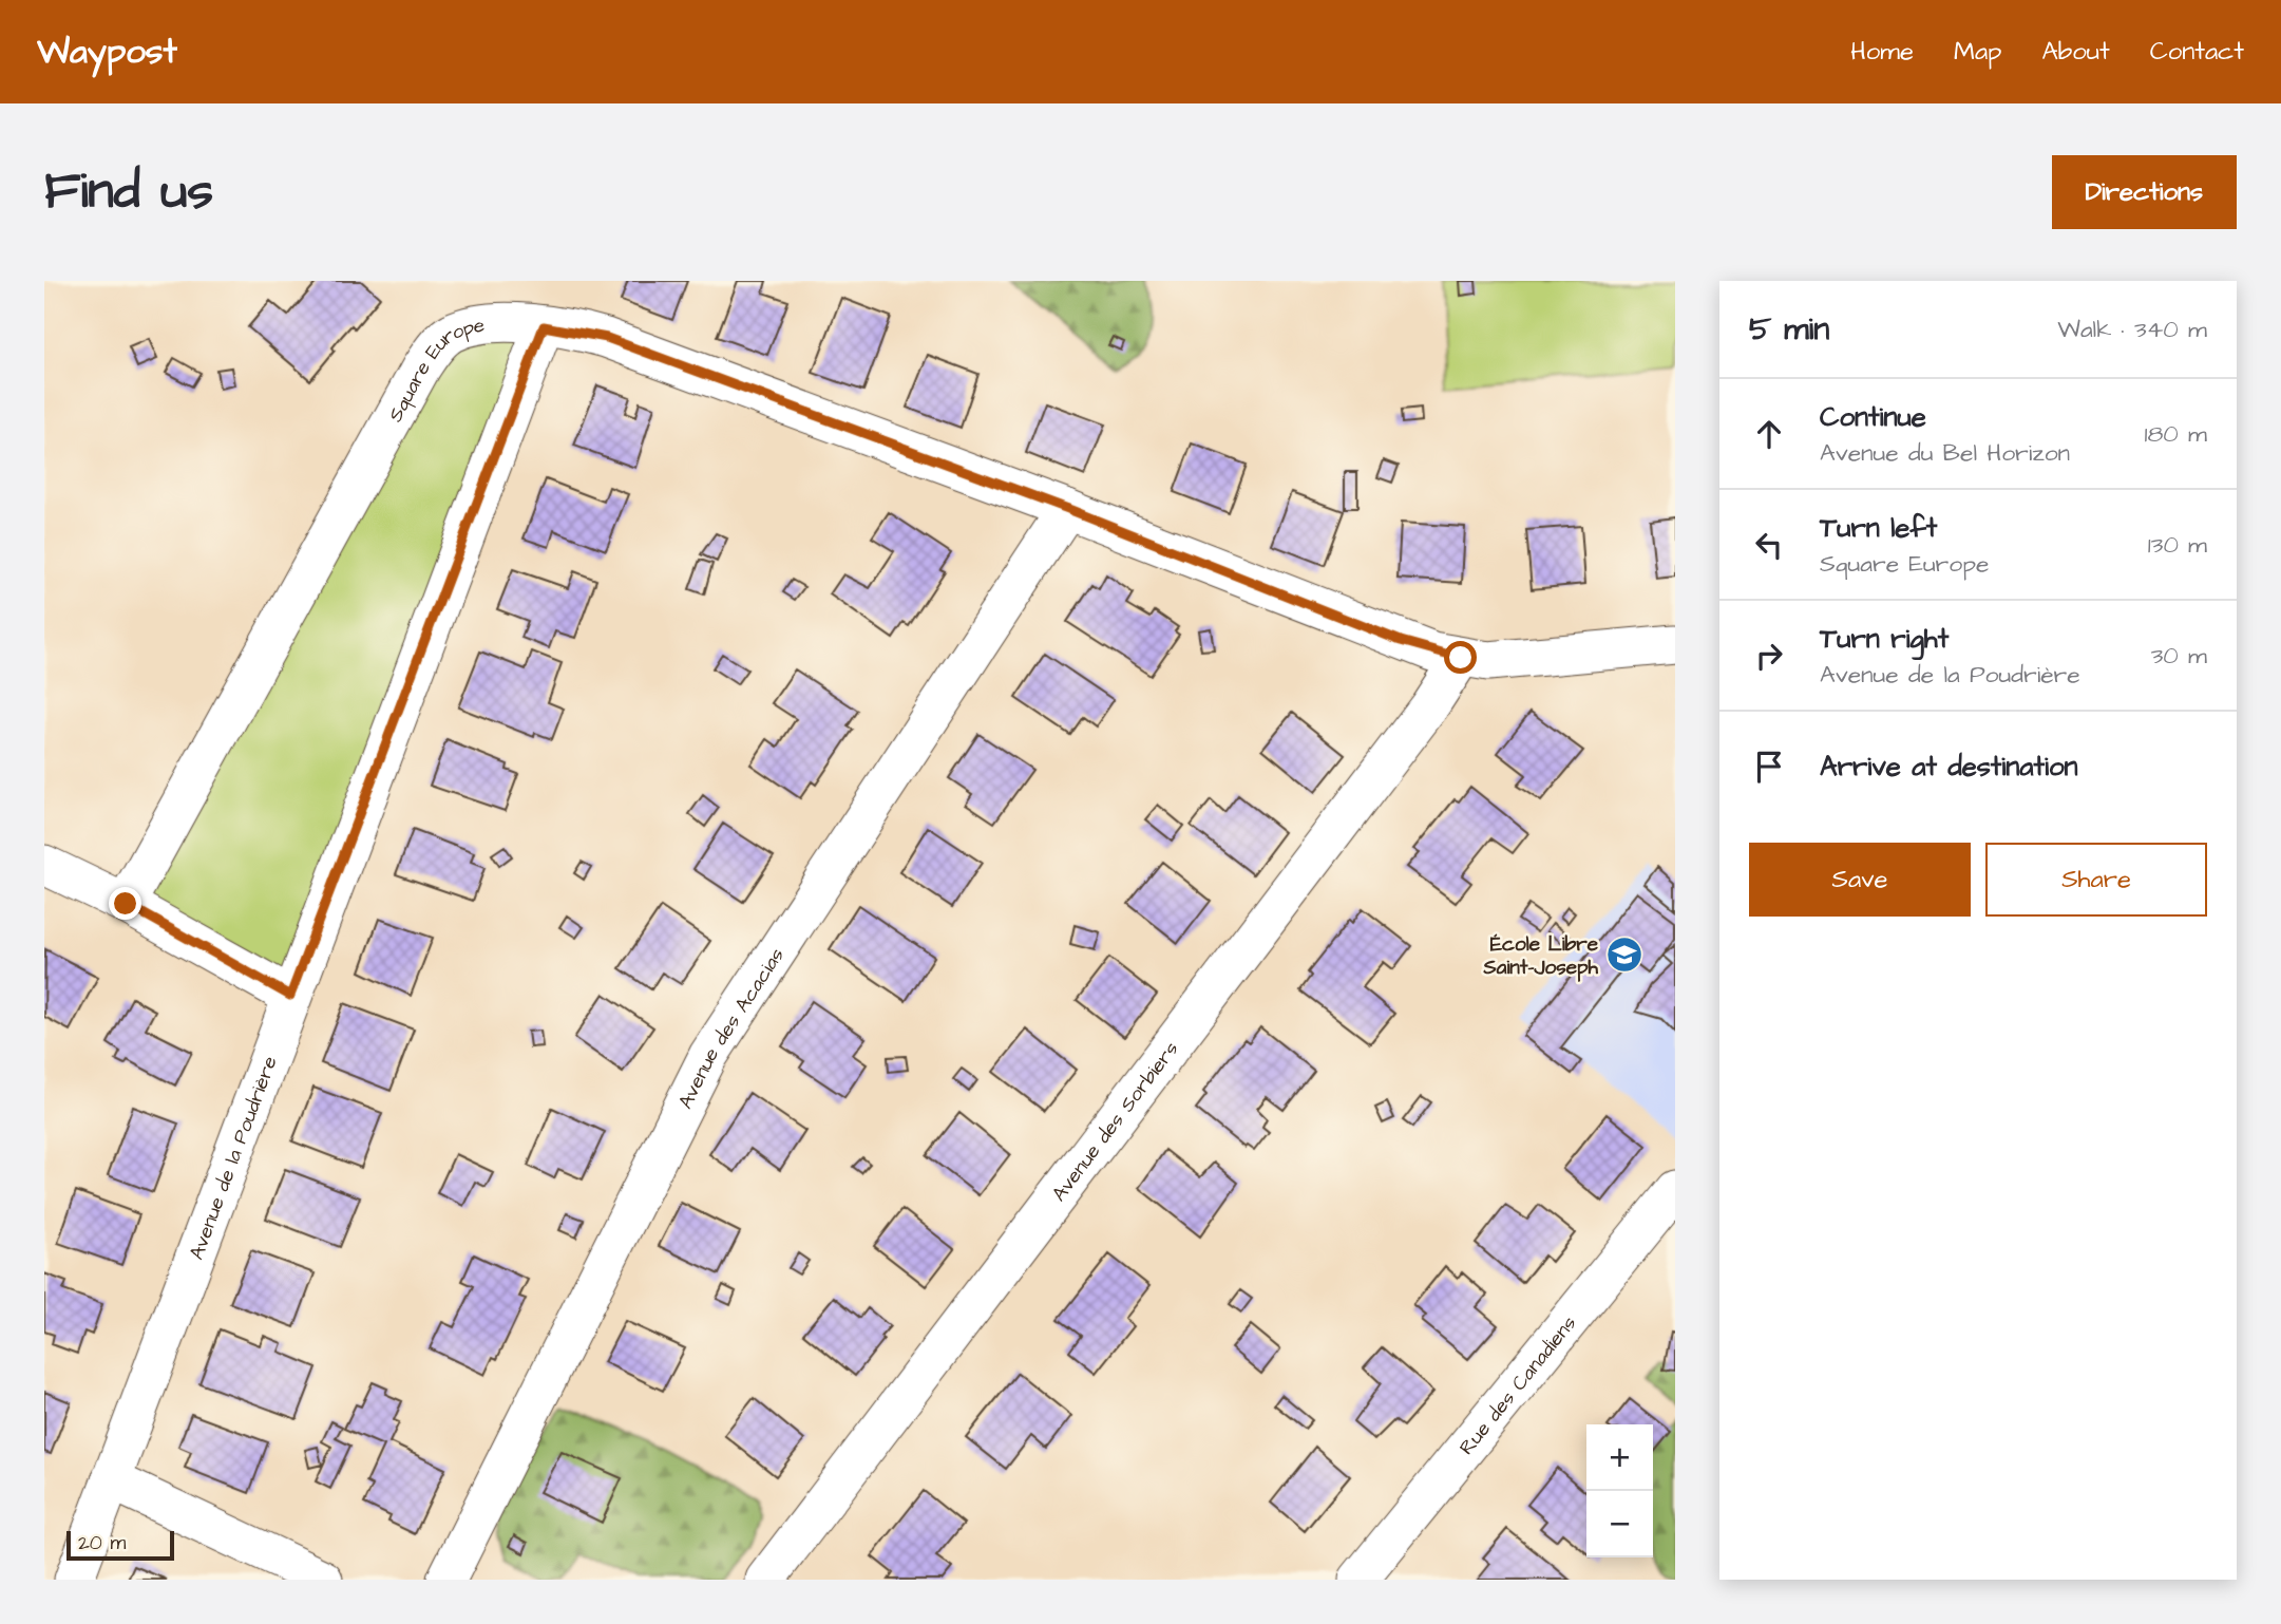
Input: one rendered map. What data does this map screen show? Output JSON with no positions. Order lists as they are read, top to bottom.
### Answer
{
  "streets": {
    "street": [
      "Square Europe",
      "Avenue des Acacias",
      "Avenue des Sorbiers",
      "Avenue de la Poudrière",
      "Rue des Canadiens"
    ]
  },
  "crossings": [
    ["Square Europe", "Avenue des Acacias"],
    ["Square Europe", "Avenue des Sorbiers"]
  ],
  "places": {
    "school or university": ["École Libre Saint-Joseph"]
  },
  "scale_bar": "20 m",
  "page": {
    "header": "Waypost",
    "nav": [
      "Home",
      "Map",
      "About",
      "Contact"
    ],
    "buttons": [
      "Directions",
      ["Save", "Share"]
    ],
    "title": "Find us",
    "heading": ["5 min", "Walk · 340 m"],
    "list": [
      ["Continue", "Avenue du Bel Horizon", "180 m"],
      ["Turn left", "Square Europe", "130 m"],
      ["Turn right", "Avenue de la Poudrière", "30 m"],
      "Arrive at destination"
    ],
    "map_buttons": ["+", "−"],
    "scale": "20 m"
  }
}
